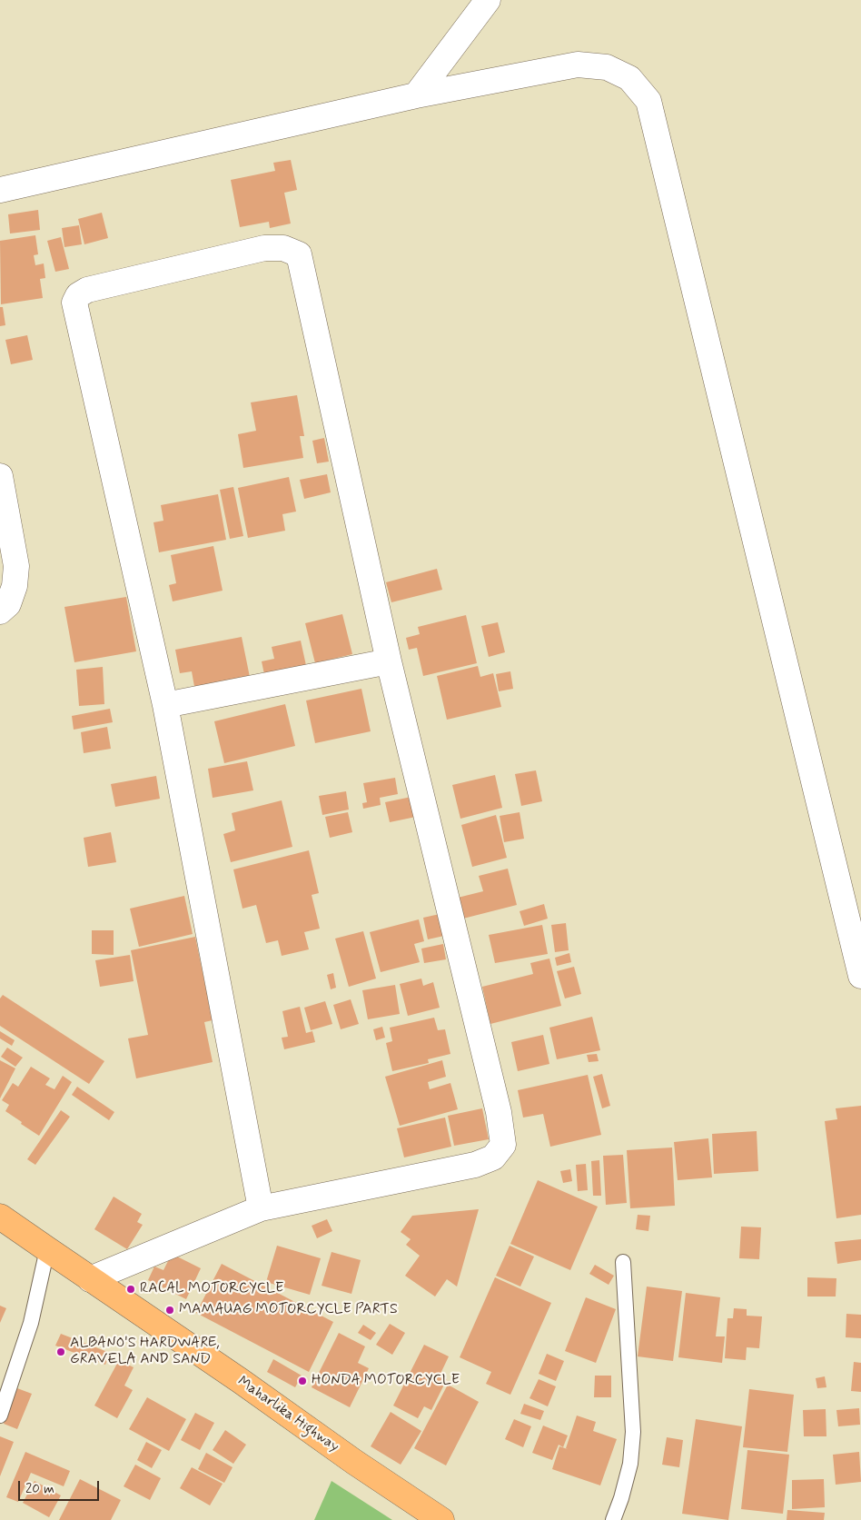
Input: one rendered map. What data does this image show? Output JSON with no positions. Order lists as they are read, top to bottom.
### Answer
{
  "streets": {
    "main road": ["Maharlika Highway"]
  },
  "places": [
    "RACAL MOTORCYCLE",
    "MAMAUAG MOTORCYCLE PARTS",
    "ALBANO'S HARDWARE, GRAVELA AND SAND",
    "HONDA MOTORCYCLE"
  ],
  "scale_bar": "20 m"
}
